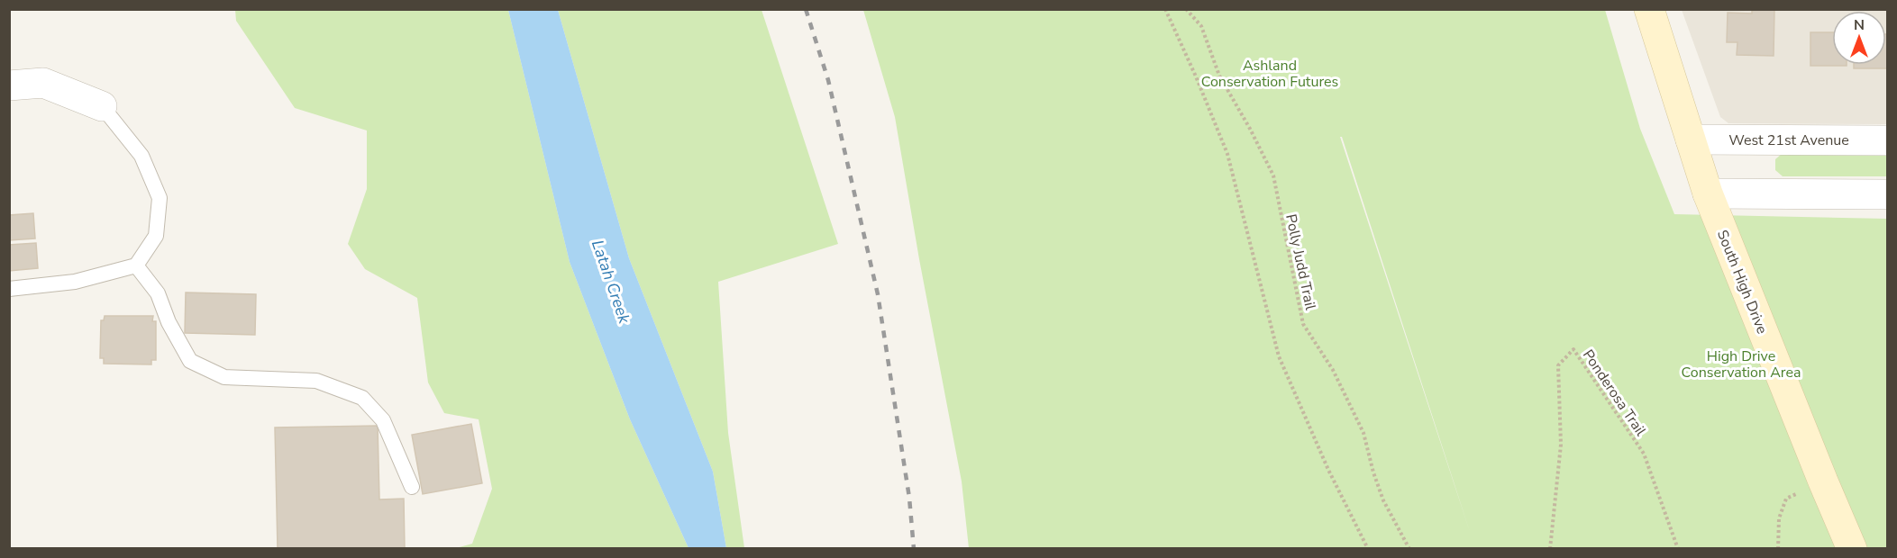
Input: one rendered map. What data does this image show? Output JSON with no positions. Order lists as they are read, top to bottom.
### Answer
{
  "streets": {
    "main road": ["South High Drive"],
    "street": ["West 21st Avenue"],
    "path": ["Polly Judd Trail", "Ponderosa Trail"]
  },
  "crossings": [
    ["West 21st Avenue", "South High Drive"]
  ],
  "water": ["Latah Creek"],
  "parks": ["Ashland Conservation Futures", "High Drive Conservation Area"],
  "north": "top"
}
